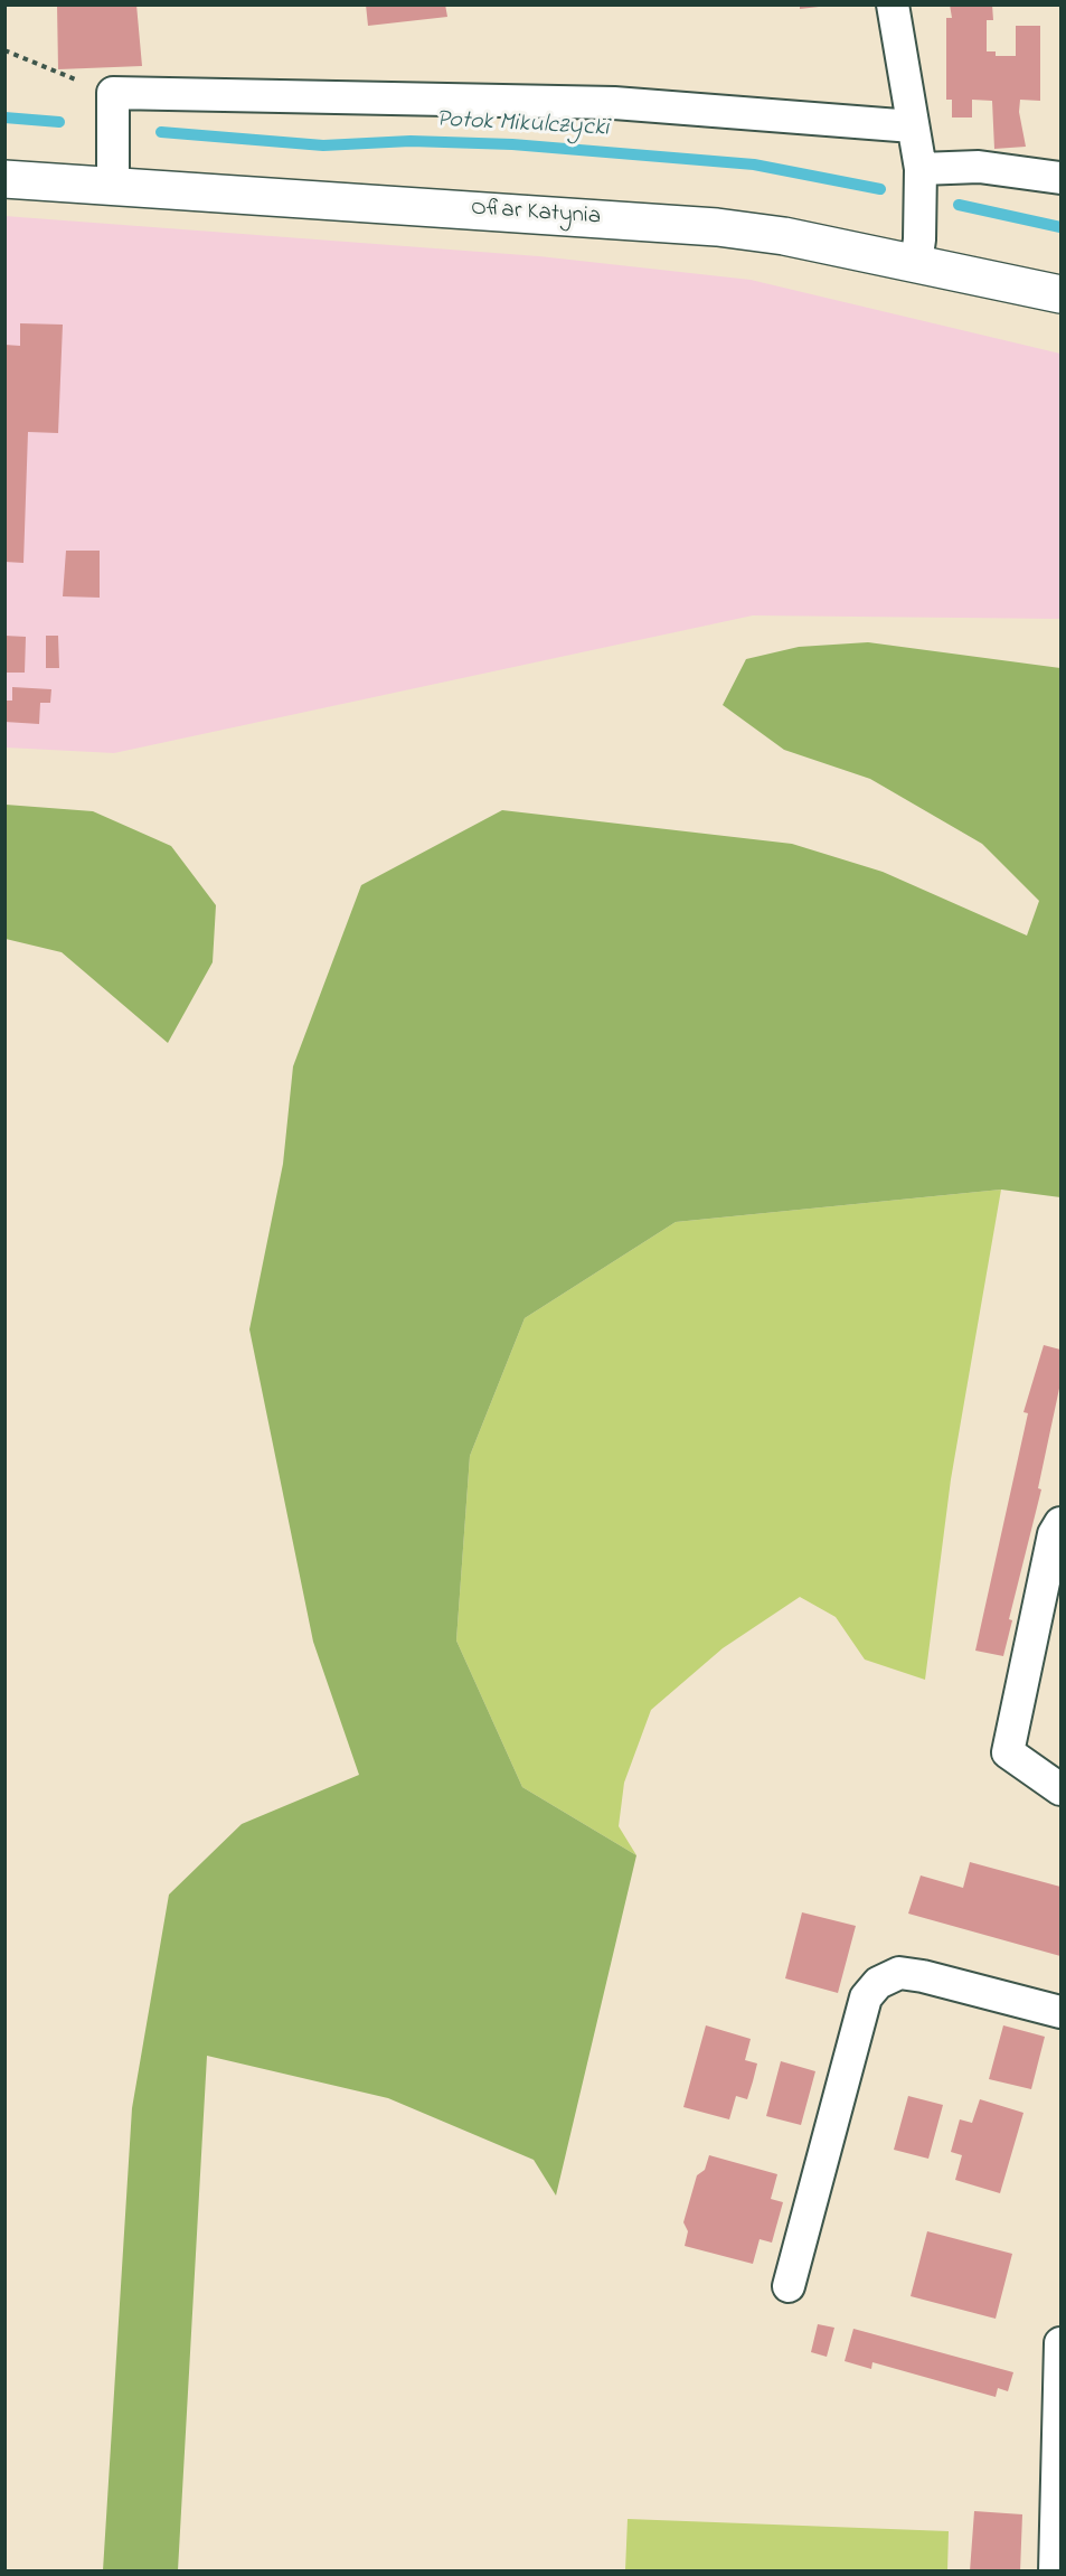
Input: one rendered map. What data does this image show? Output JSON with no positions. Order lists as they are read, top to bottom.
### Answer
{
  "streets": {
    "street": ["Ofiar Katynia"]
  },
  "water": ["Potok Mikulczycki"]
}
